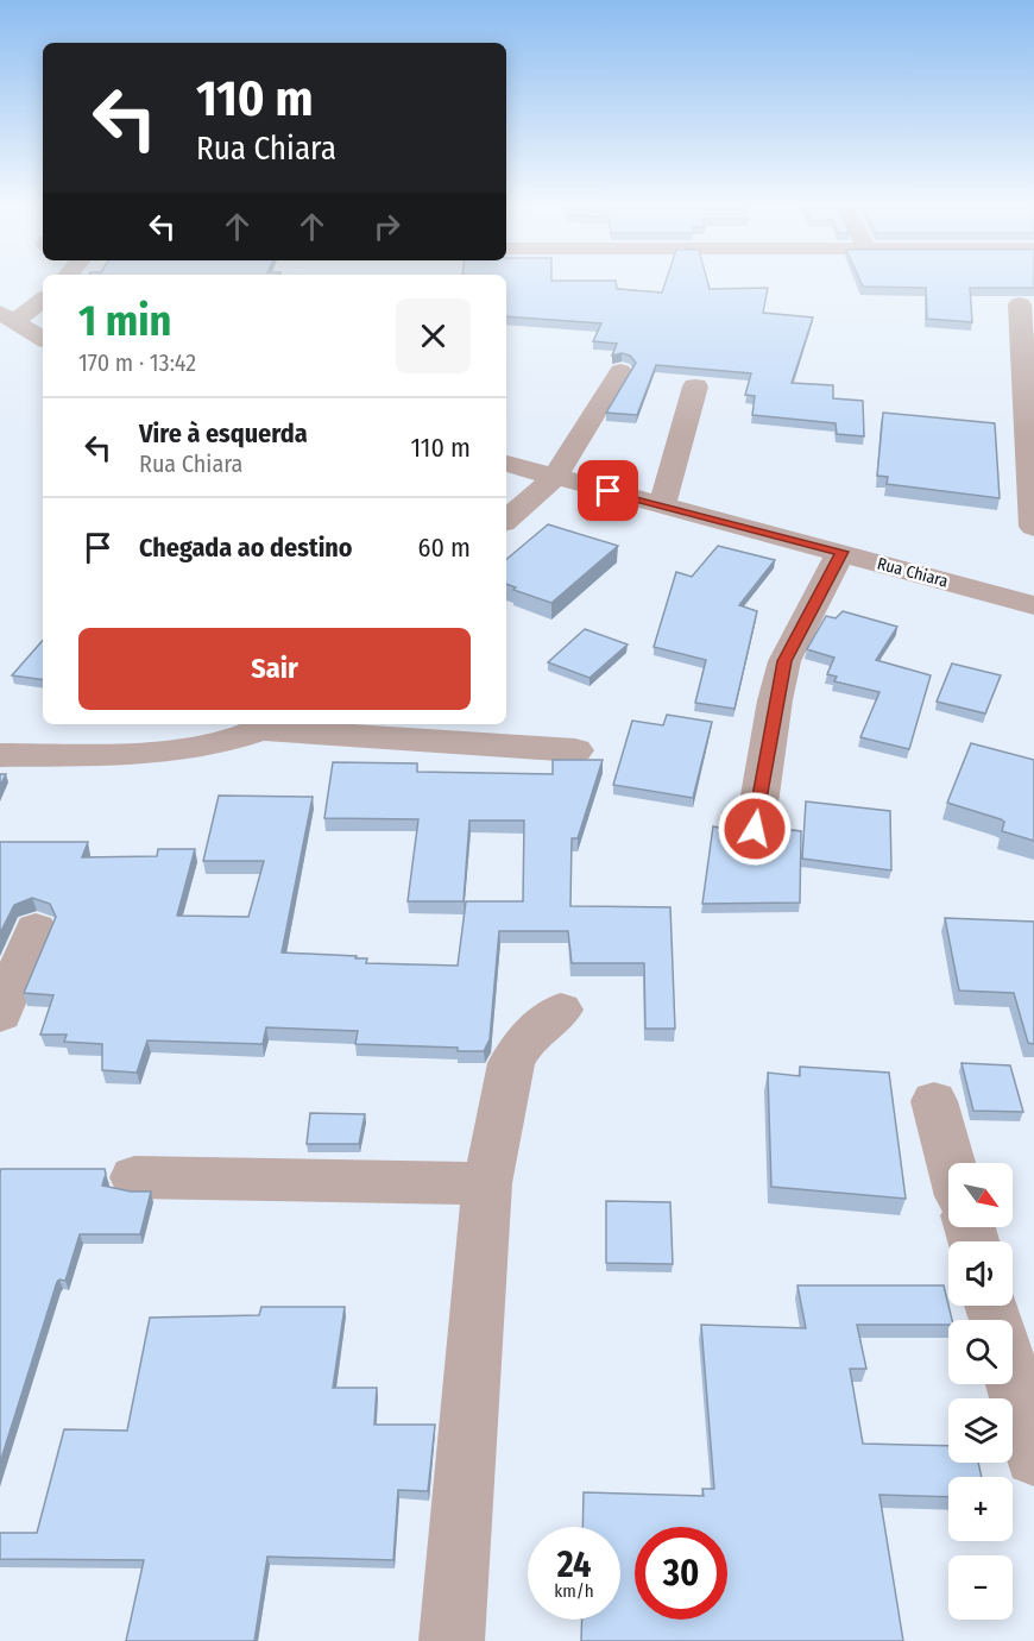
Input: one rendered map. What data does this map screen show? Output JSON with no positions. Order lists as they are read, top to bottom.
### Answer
{
  "streets": {
    "street": ["Rua Chiara"]
  },
  "north": "bottom right",
  "page": {
    "turn": ["110 m", "Rua Chiara"],
    "heading": ["1 min", "170 m · 13:42"],
    "list": [
      {
        "name": "Vire à esquerda",
        "note": "Rua Chiara",
        "value": "110 m"
      },
      {
        "name": "Chegada ao destino",
        "value": "60 m"
      }
    ],
    "buttons": "Sair",
    "map_buttons": ["+", "−"],
    "speed": "24 km/h",
    "limit": "30"
  }
}
